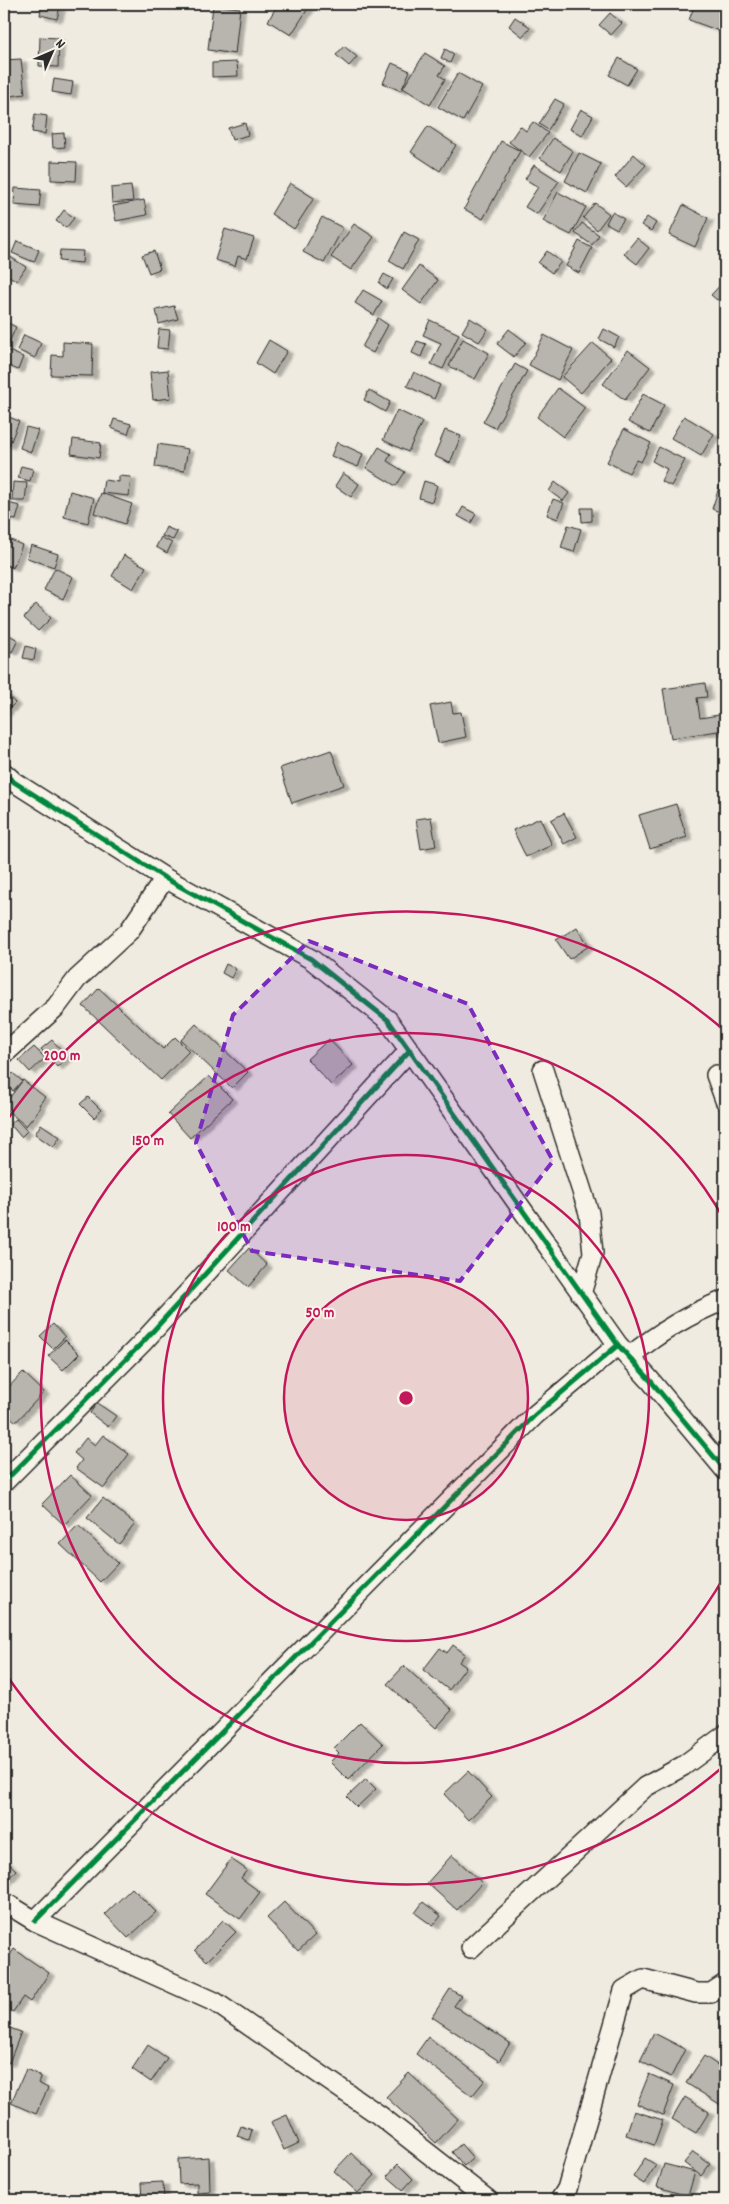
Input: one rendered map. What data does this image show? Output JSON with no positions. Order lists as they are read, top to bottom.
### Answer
{
  "north": "top right",
  "rings": [
    "200 m",
    "150 m",
    "100 m",
    "50 m"
  ]
}
